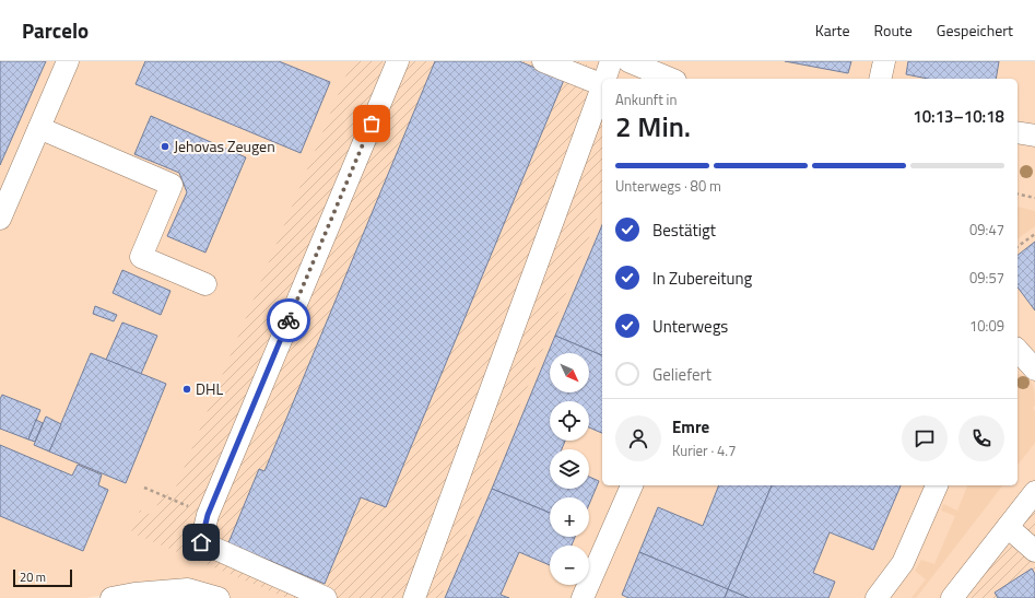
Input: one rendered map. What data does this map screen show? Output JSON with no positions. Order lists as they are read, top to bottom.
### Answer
{
  "places": ["Jehovas Zeugen", "DHL"],
  "scale_bar": "20 m",
  "north": "bottom right",
  "page": {
    "header": "Parcelo",
    "nav": ["Karte", "Route", "Gespeichert"],
    "heading": ["2 Min.", "Ankunft in", "10:13–10:18"],
    "panel": ["Emre", "Kurier · 4.7"],
    "bar": "Unterwegs · 80 m",
    "list": [
      ["Bestätigt", "09:47"],
      ["In Zubereitung", "09:57"],
      ["Unterwegs", "10:09"],
      "Geliefert"
    ],
    "map_buttons": ["+", "−"],
    "scale": "20 m"
  }
}
